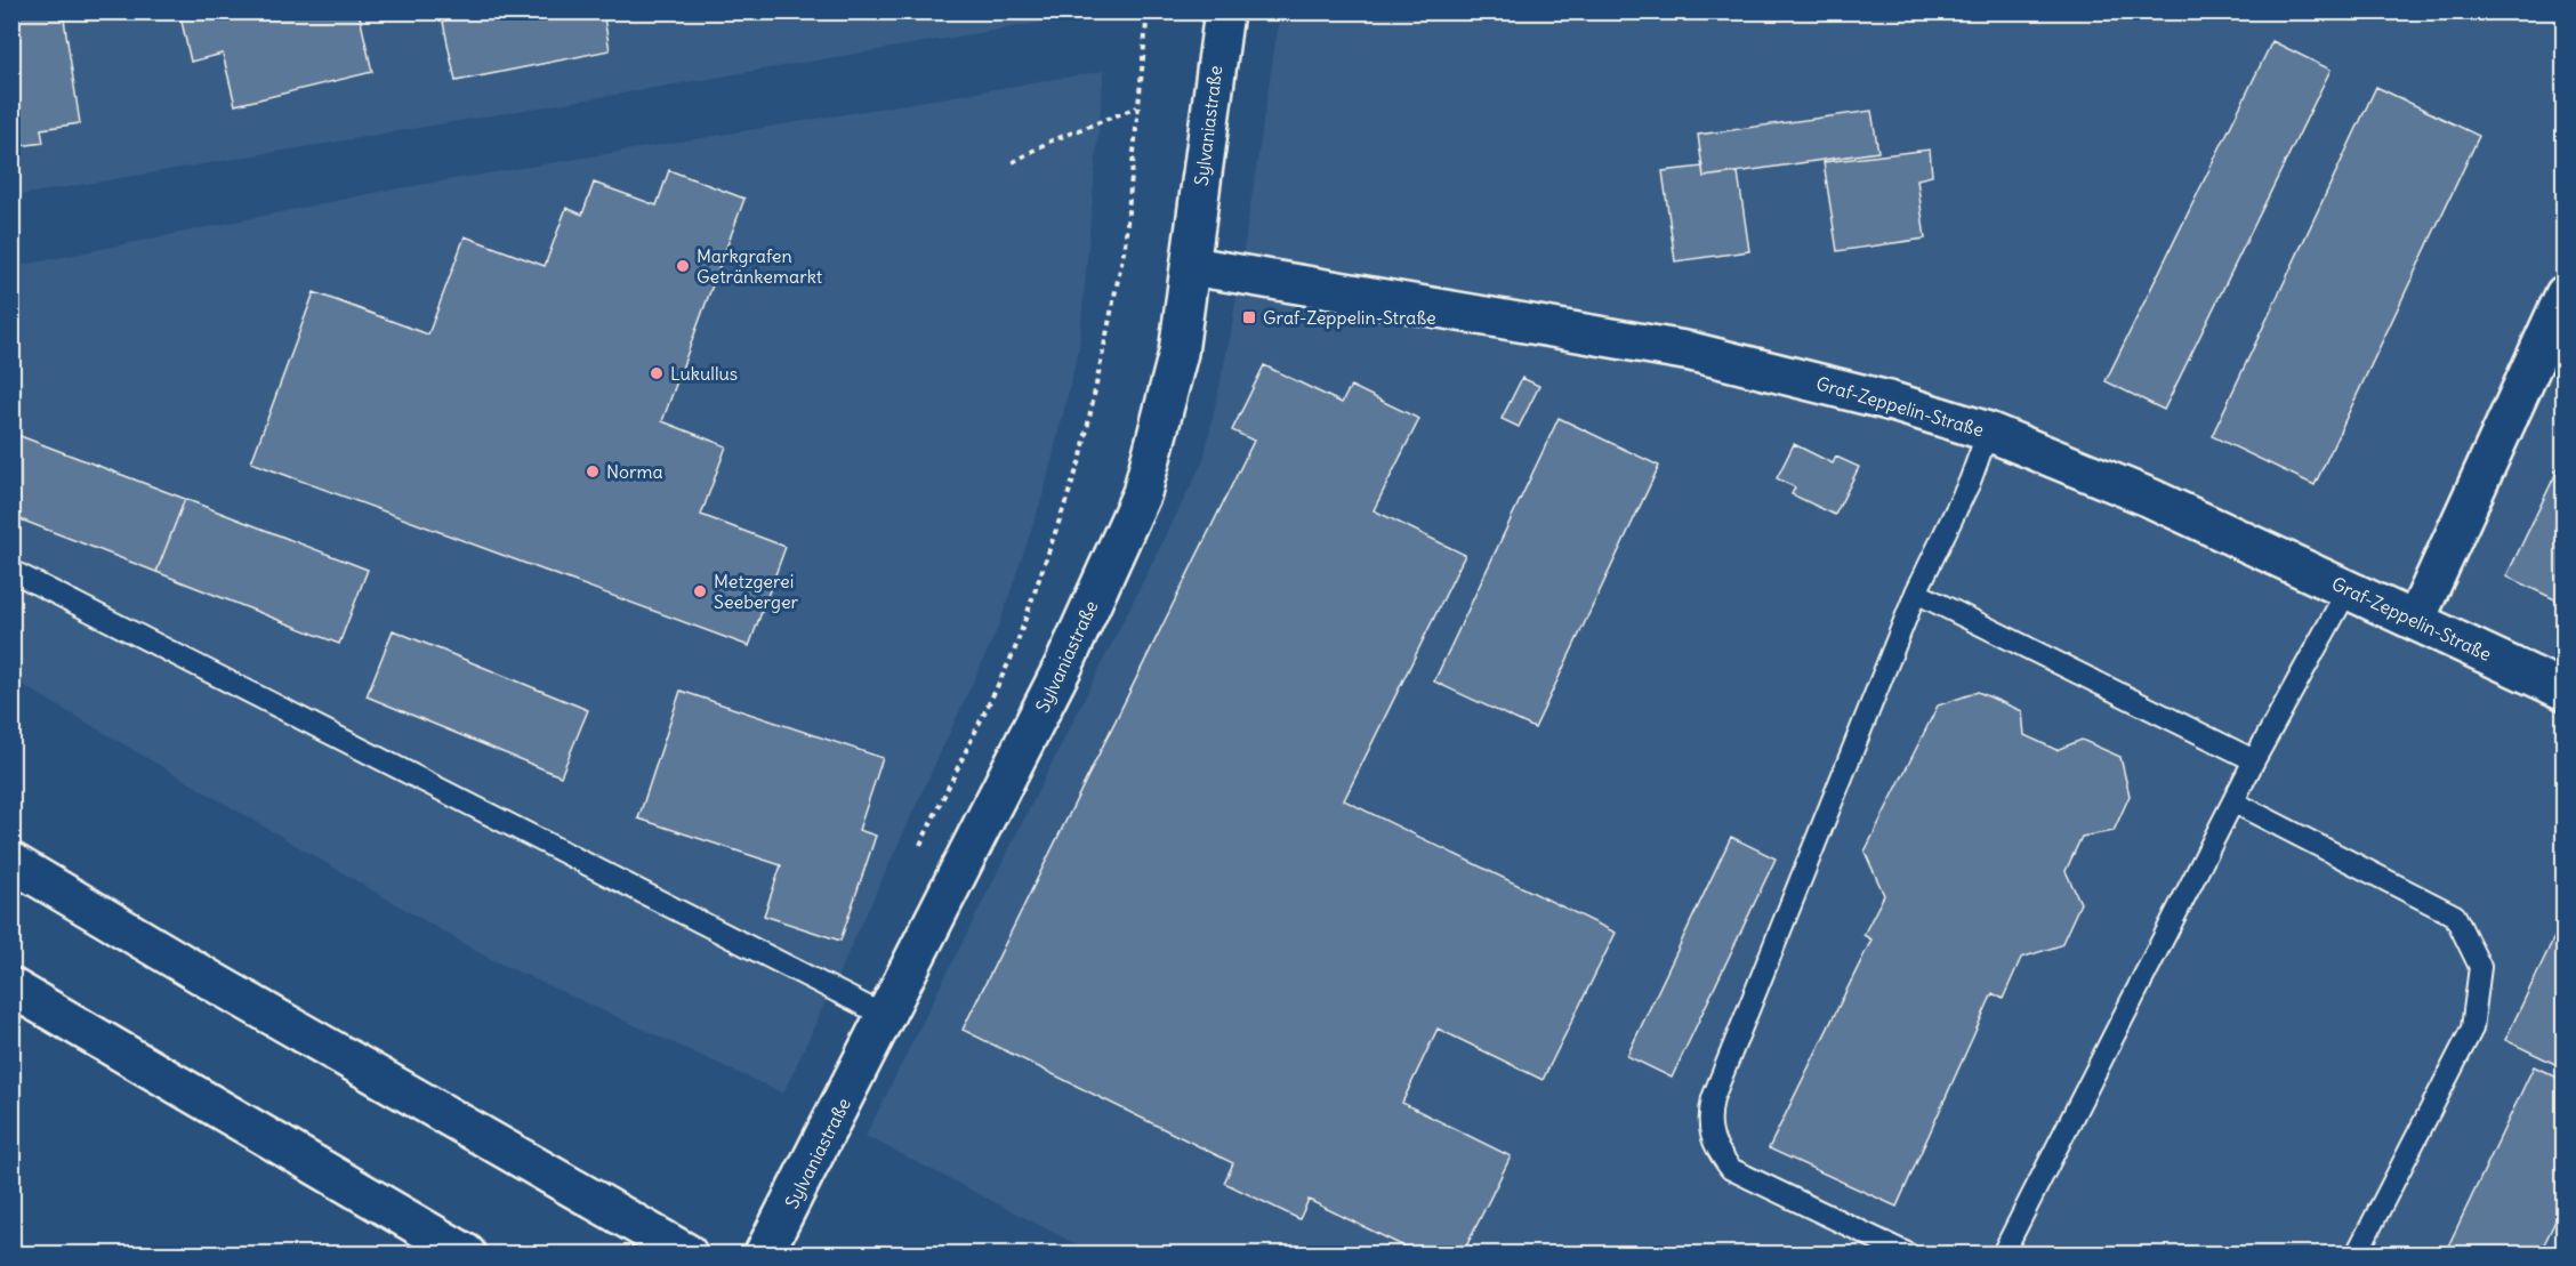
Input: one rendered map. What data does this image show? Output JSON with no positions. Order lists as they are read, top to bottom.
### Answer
{
  "streets": {
    "main road": ["Sylvaniastraße", "Graf-Zeppelin-Straße"]
  },
  "crossings": [
    ["Sylvaniastraße", "Graf-Zeppelin-Straße"]
  ],
  "places": {
    "other": [
      "Markgrafen Getränkemarkt",
      "Lukullus",
      "Norma",
      "Metzgerei Seeberger"
    ],
    "transit": ["Graf-Zeppelin-Straße"]
  }
}
